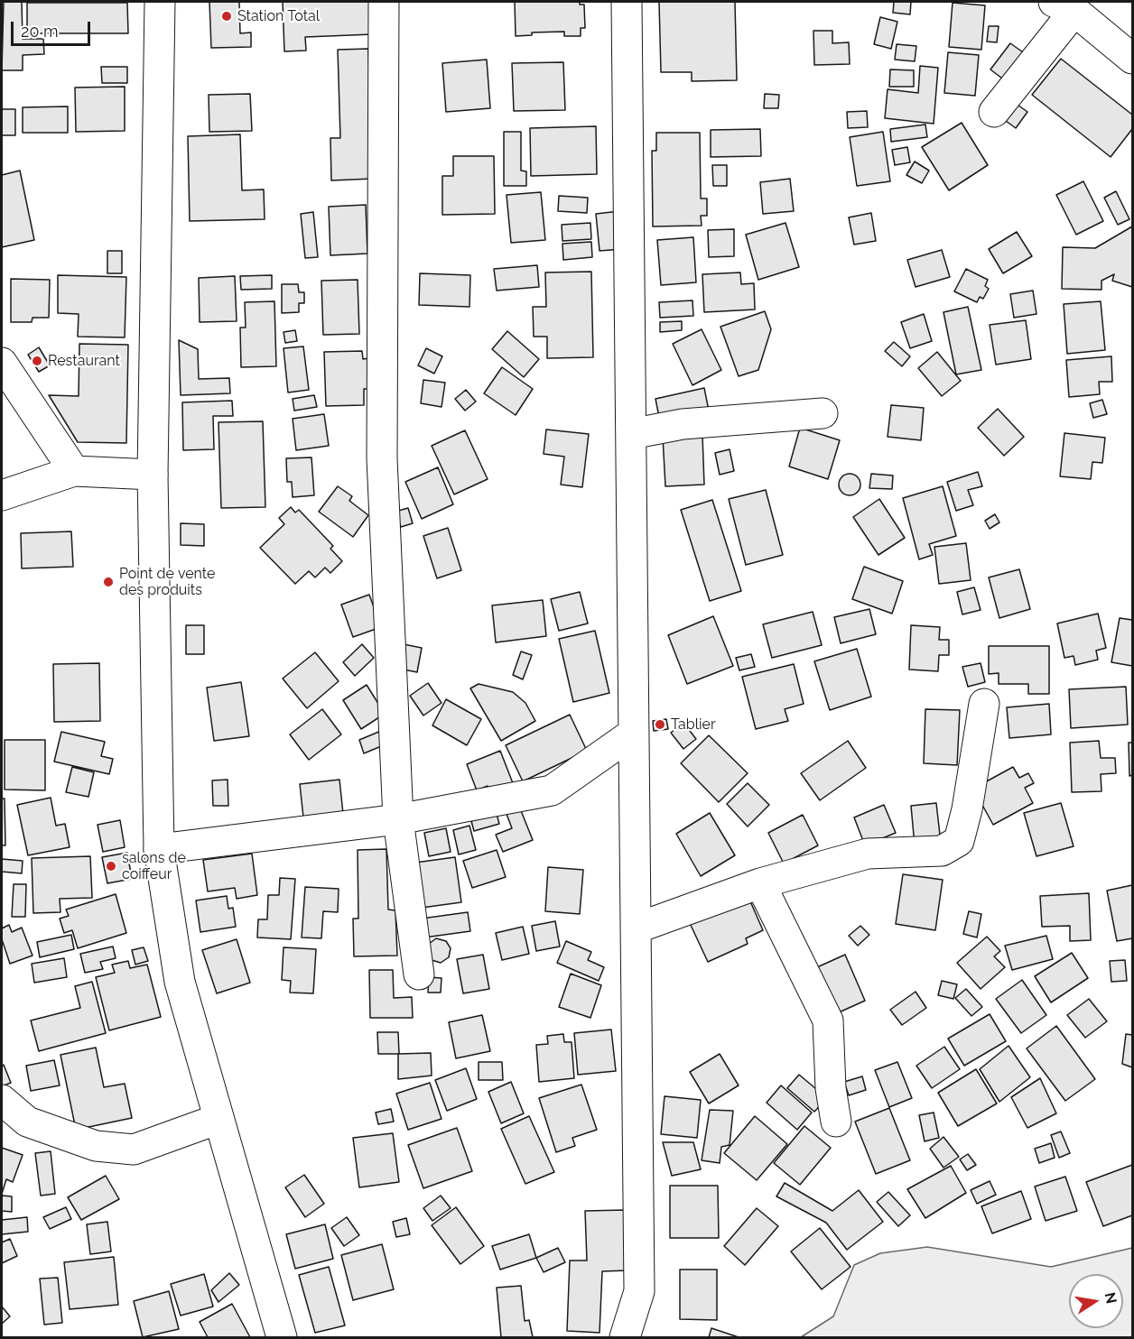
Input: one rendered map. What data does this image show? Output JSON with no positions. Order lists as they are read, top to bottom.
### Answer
{
  "places": [
    "Station Total",
    "Restaurant",
    "Point de vente des produits",
    "Tablier",
    "salons de coiffeur"
  ],
  "scale_bar": "20 m",
  "north": "right"
}
